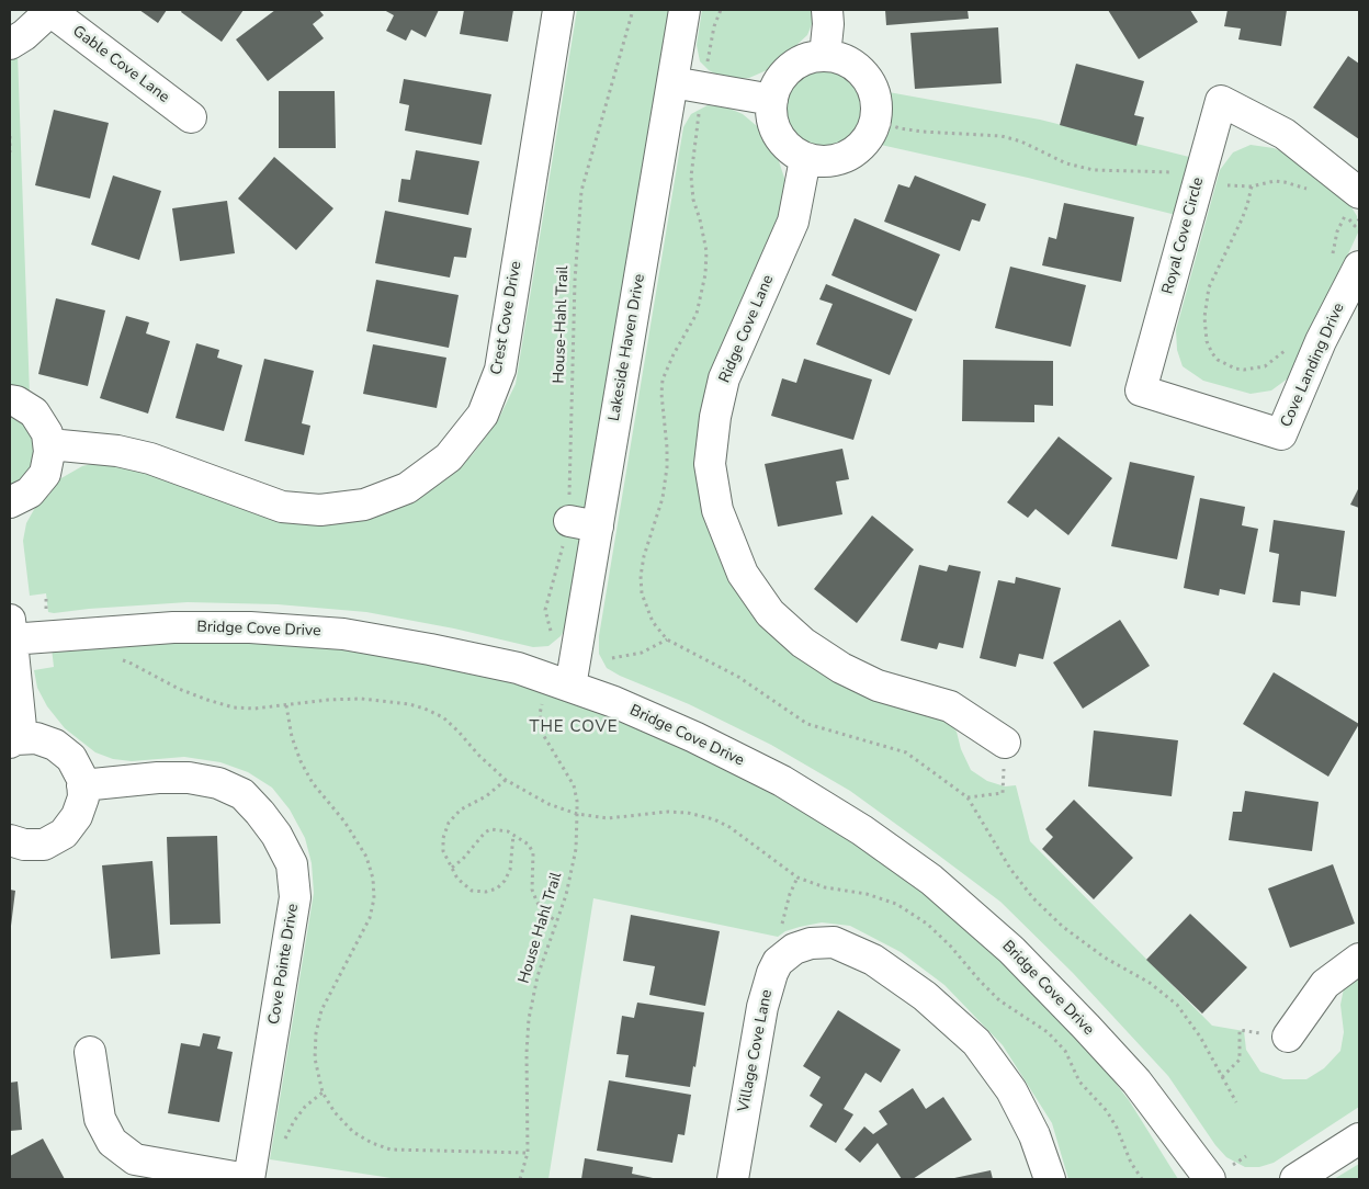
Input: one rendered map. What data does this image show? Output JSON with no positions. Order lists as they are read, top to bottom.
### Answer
{
  "streets": {
    "street": [
      "Gable Cove Lane",
      "Royal Cove Circle",
      "Crest Cove Drive",
      "Ridge Cove Lane",
      "Lakeside Haven Drive",
      "Cove Landing Drive",
      "Bridge Cove Drive",
      "Cove Pointe Drive",
      "Village Cove Lane"
    ],
    "path": ["House-Hahl Trail", "House Hahl Trail"]
  },
  "crossings": [
    ["Royal Cove Circle", "Cove Landing Drive"],
    ["House-Hahl Trail", "Lakeside Haven Drive"],
    ["Lakeside Haven Drive", "Bridge Cove Drive"]
  ],
  "districts": ["THE COVE"]
}
